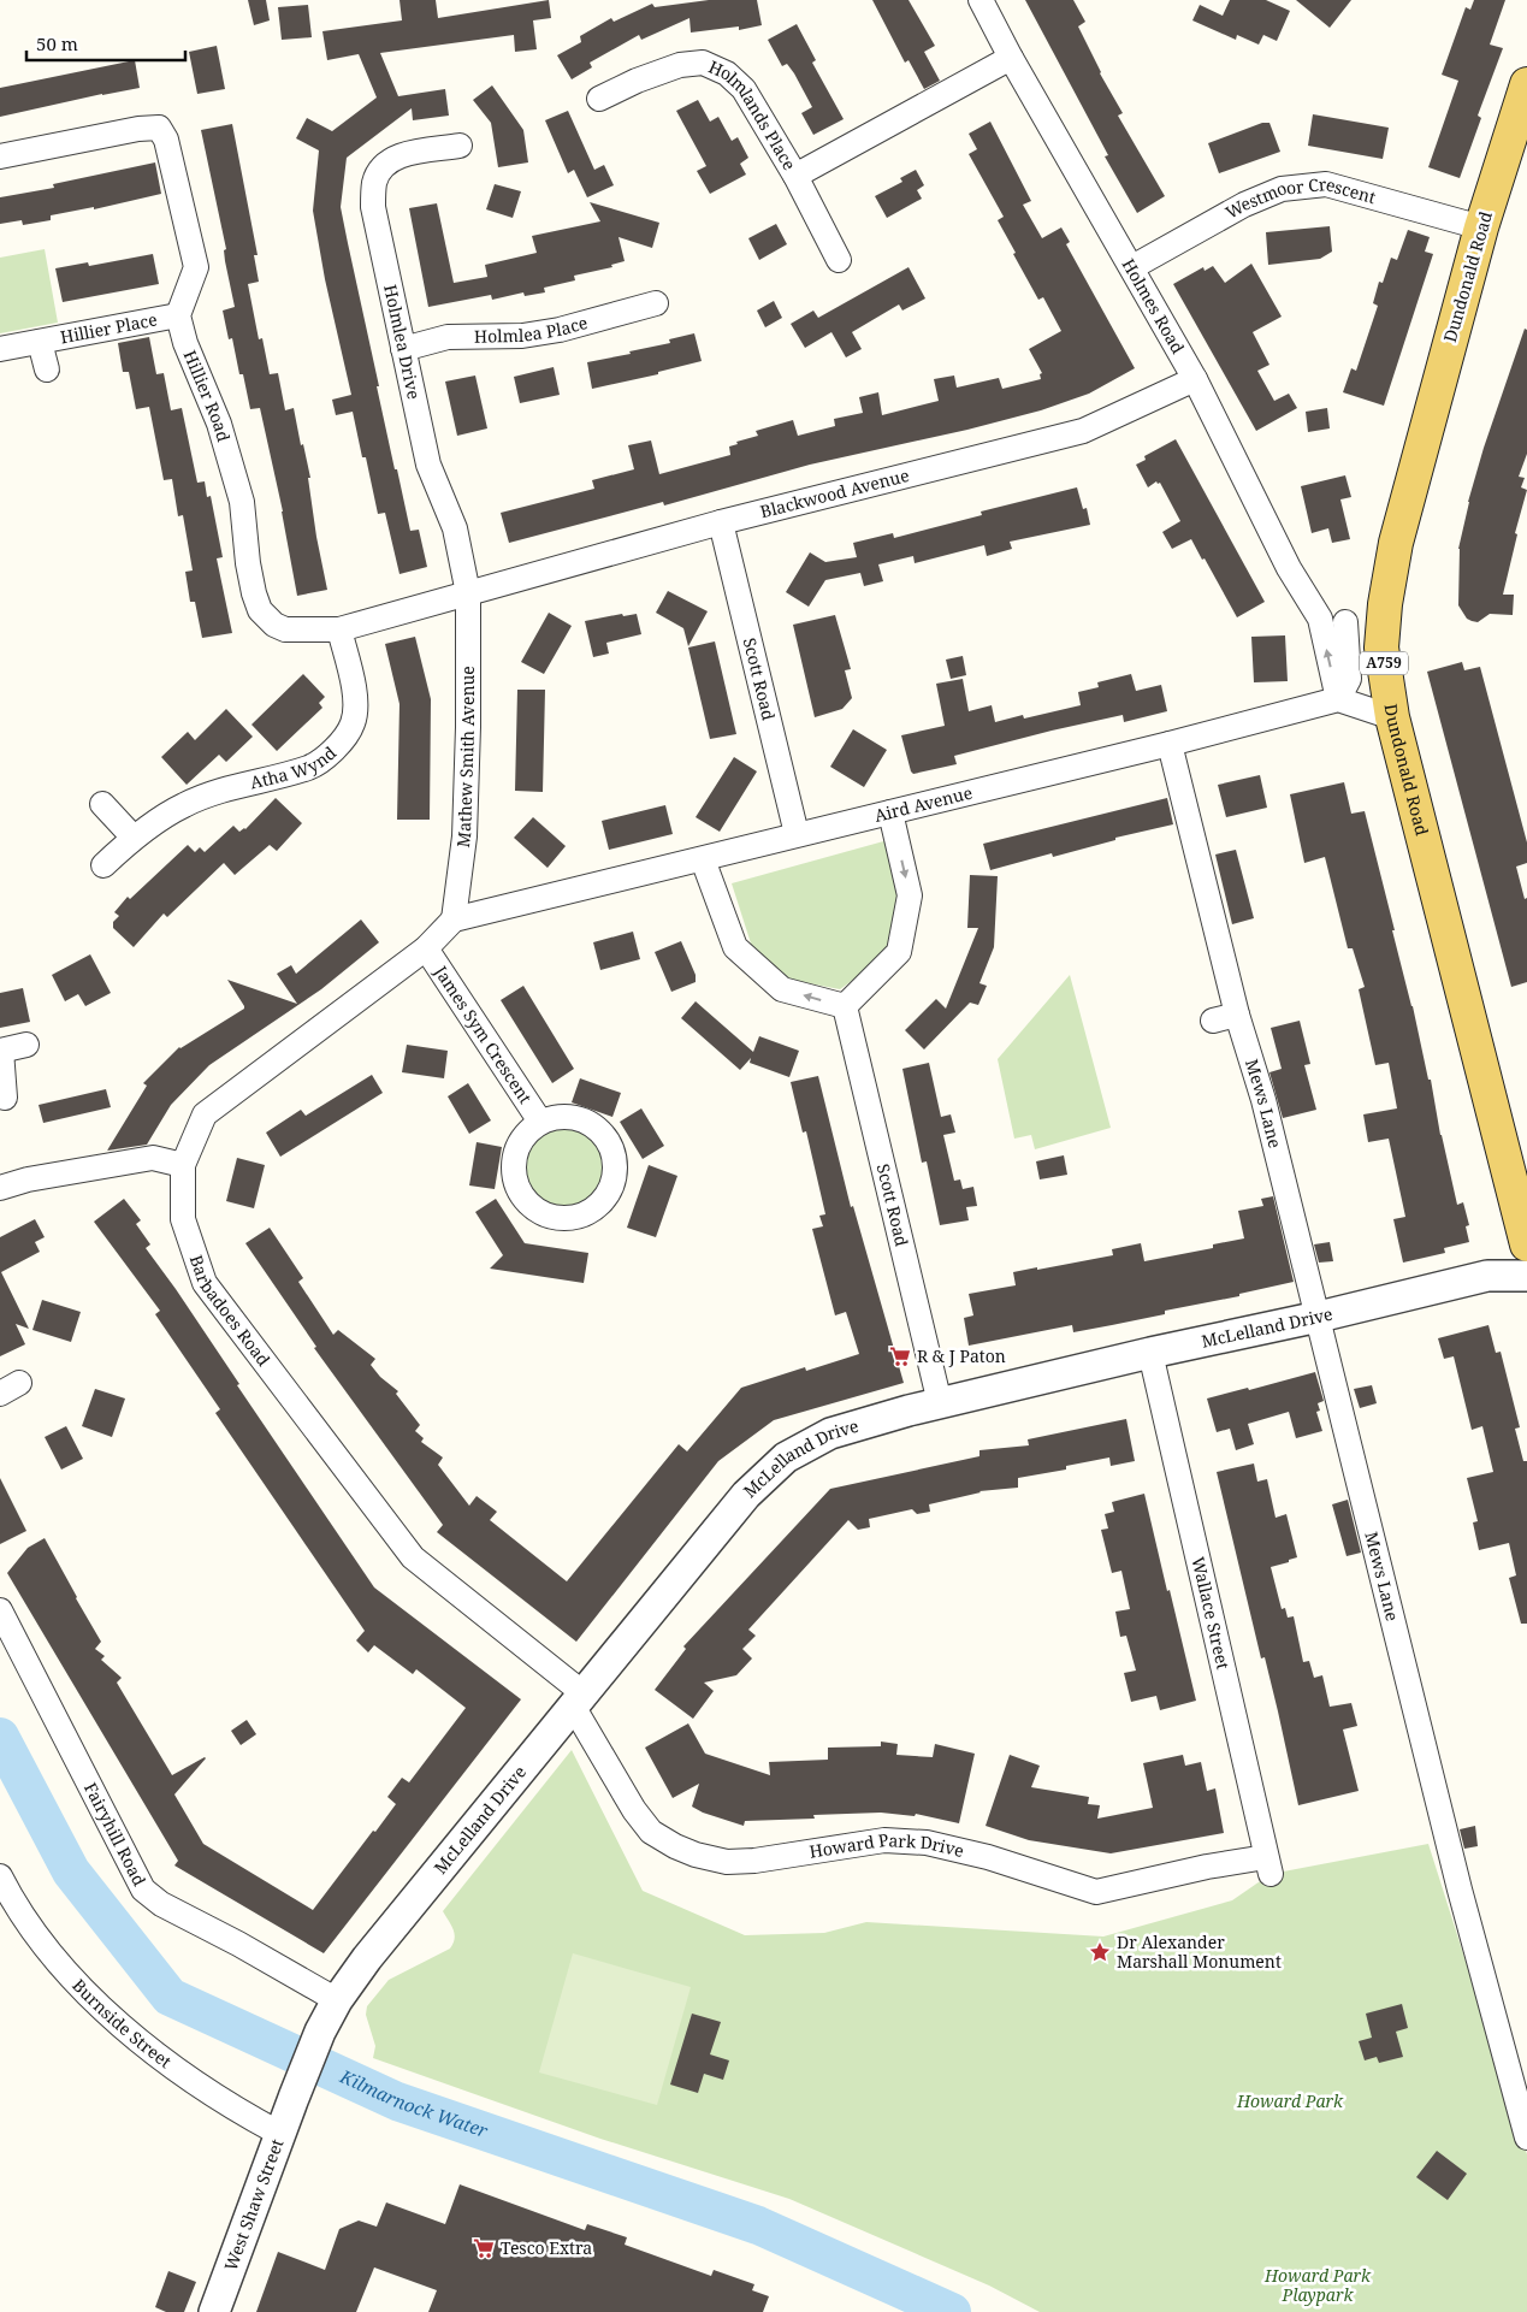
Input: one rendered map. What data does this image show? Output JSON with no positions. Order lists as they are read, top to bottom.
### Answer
{
  "streets": {
    "main road": ["Dundonald Road", "A759"],
    "street": [
      "Holmlands Place",
      "Westmoor Crescent",
      "Holmes Road",
      "Hillier Place",
      "Holmlea Place",
      "Holmlea Drive",
      "Hillier Road",
      "Blackwood Avenue",
      "Scott Road",
      "Mathew Smith Avenue",
      "Atha Wynd",
      "Aird Avenue",
      "James Sym Crescent",
      "Mews Lane",
      "Barbadoes Road",
      "McLelland Drive",
      "Wallace Street",
      "Fairyhill Road",
      "Howard Park Drive",
      "Burnside Street",
      "West Shaw Street"
    ]
  },
  "crossings": [
    ["Holmlands Place", "Holmes Road"],
    ["Westmoor Crescent", "Dundonald Road"],
    ["Westmoor Crescent", "Holmes Road"],
    ["Holmes Road", "Blackwood Avenue"],
    ["Holmes Road", "Aird Avenue"],
    ["Hillier Place", "Hillier Road"],
    ["Holmlea Place", "Holmlea Drive"],
    ["Holmlea Drive", "Hillier Road"],
    ["Holmlea Drive", "Blackwood Avenue"],
    ["Holmlea Drive", "Mathew Smith Avenue"],
    ["Hillier Road", "Blackwood Avenue"],
    ["Hillier Road", "Mathew Smith Avenue"],
    ["Hillier Road", "Atha Wynd"],
    ["Blackwood Avenue", "Scott Road"],
    ["Blackwood Avenue", "Mathew Smith Avenue"],
    ["Scott Road", "Aird Avenue"],
    ["Scott Road", "McLelland Drive"],
    ["Mathew Smith Avenue", "Aird Avenue"],
    ["Mathew Smith Avenue", "Barbadoes Road"],
    ["Aird Avenue", "Mews Lane"],
    ["Aird Avenue", "Barbadoes Road"],
    ["James Sym Crescent", "Barbadoes Road"],
    ["Mews Lane", "McLelland Drive"],
    ["Barbadoes Road", "McLelland Drive"],
    ["Barbadoes Road", "Howard Park Drive"],
    ["McLelland Drive", "Wallace Street"],
    ["McLelland Drive", "Fairyhill Road"],
    ["McLelland Drive", "Howard Park Drive"],
    ["McLelland Drive", "West Shaw Street"],
    ["Wallace Street", "Howard Park Drive"],
    ["Burnside Street", "West Shaw Street"]
  ],
  "water": ["Kilmarnock Water"],
  "parks": ["Howard Park", "Howard Park Playpark"],
  "places": {
    "supermarket": ["R & J Paton", "Tesco Extra"],
    "place": ["Dr Alexander Marshall Monument"]
  },
  "scale_bar": "50 m"
}
